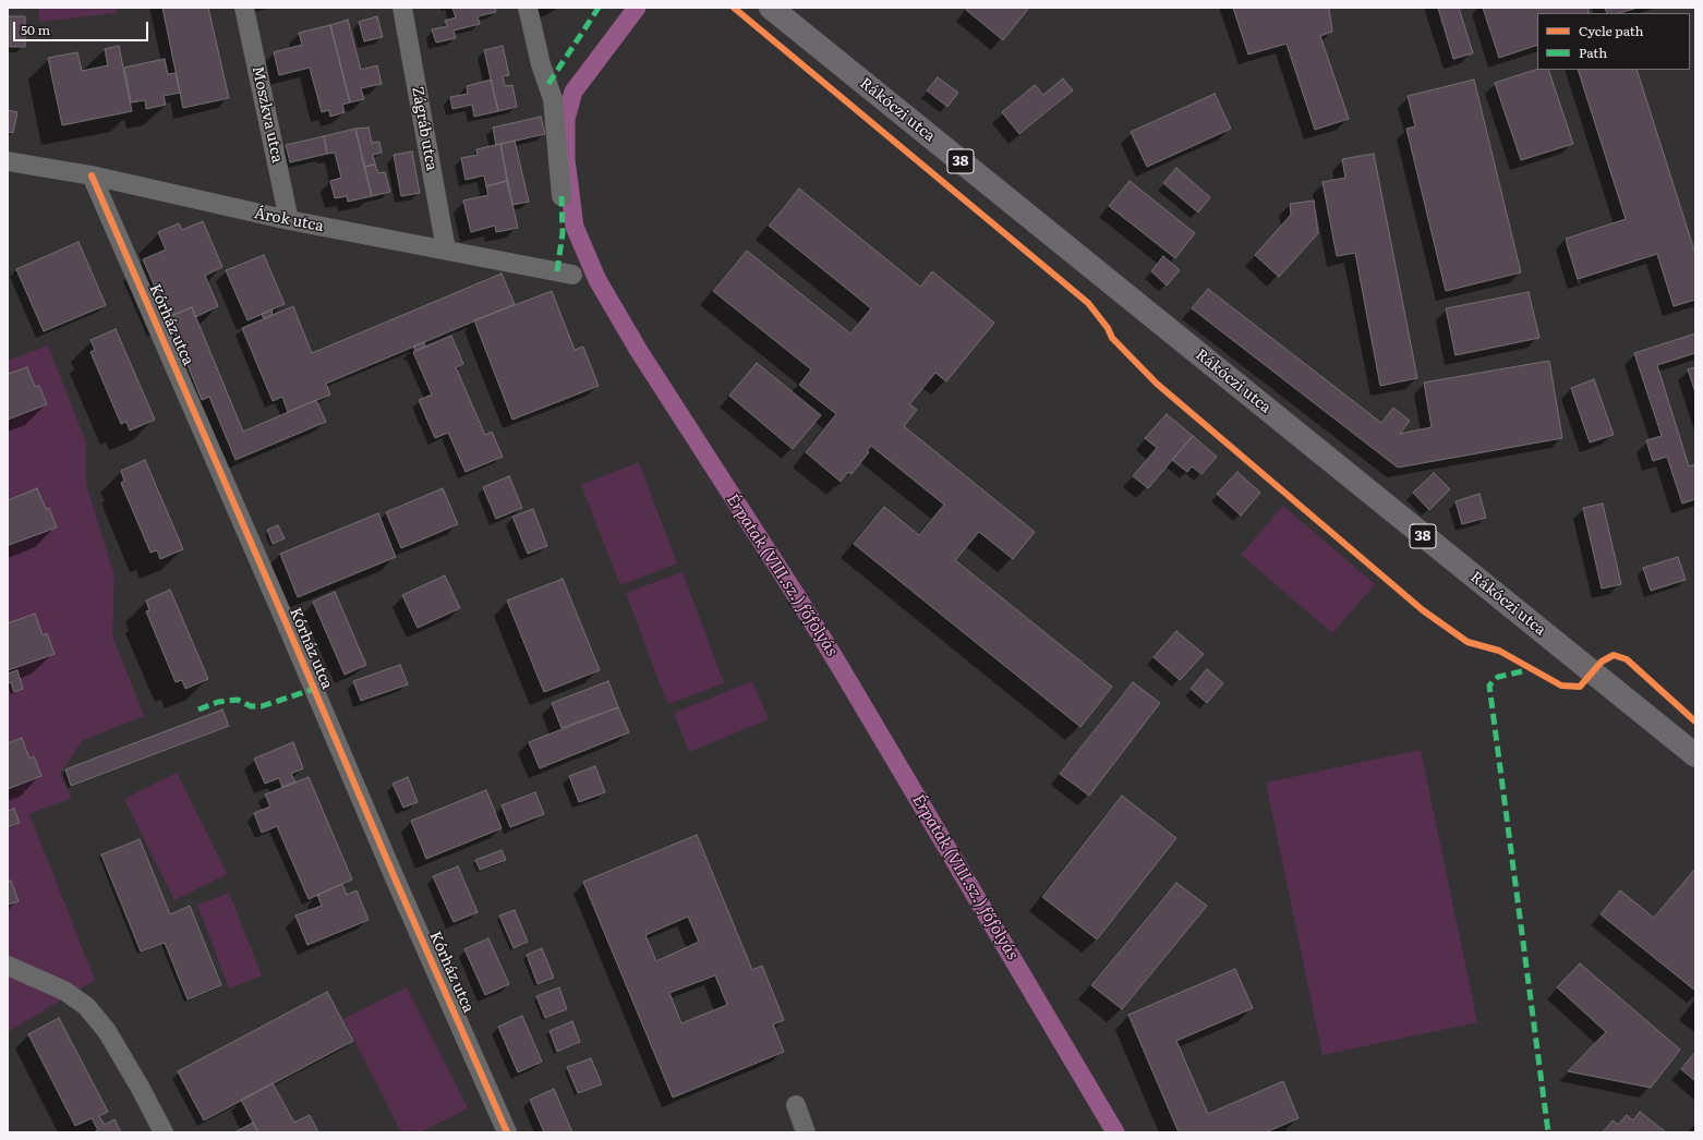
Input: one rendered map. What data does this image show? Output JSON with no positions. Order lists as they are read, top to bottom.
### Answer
{
  "streets": {
    "main road": ["Rákóczi utca", "38"],
    "street": [
      "Moszkva utca",
      "Zágráb utca",
      "Árok utca",
      "Kórház utca"
    ]
  },
  "crossings": [
    ["Moszkva utca", "Árok utca"],
    ["Zágráb utca", "Árok utca"],
    ["Árok utca", "Kórház utca"]
  ],
  "water": ["Érpatak (VIII.sz.) főfolyás"],
  "legend": ["Cycle path", "Path"],
  "scale_bar": "50 m"
}
